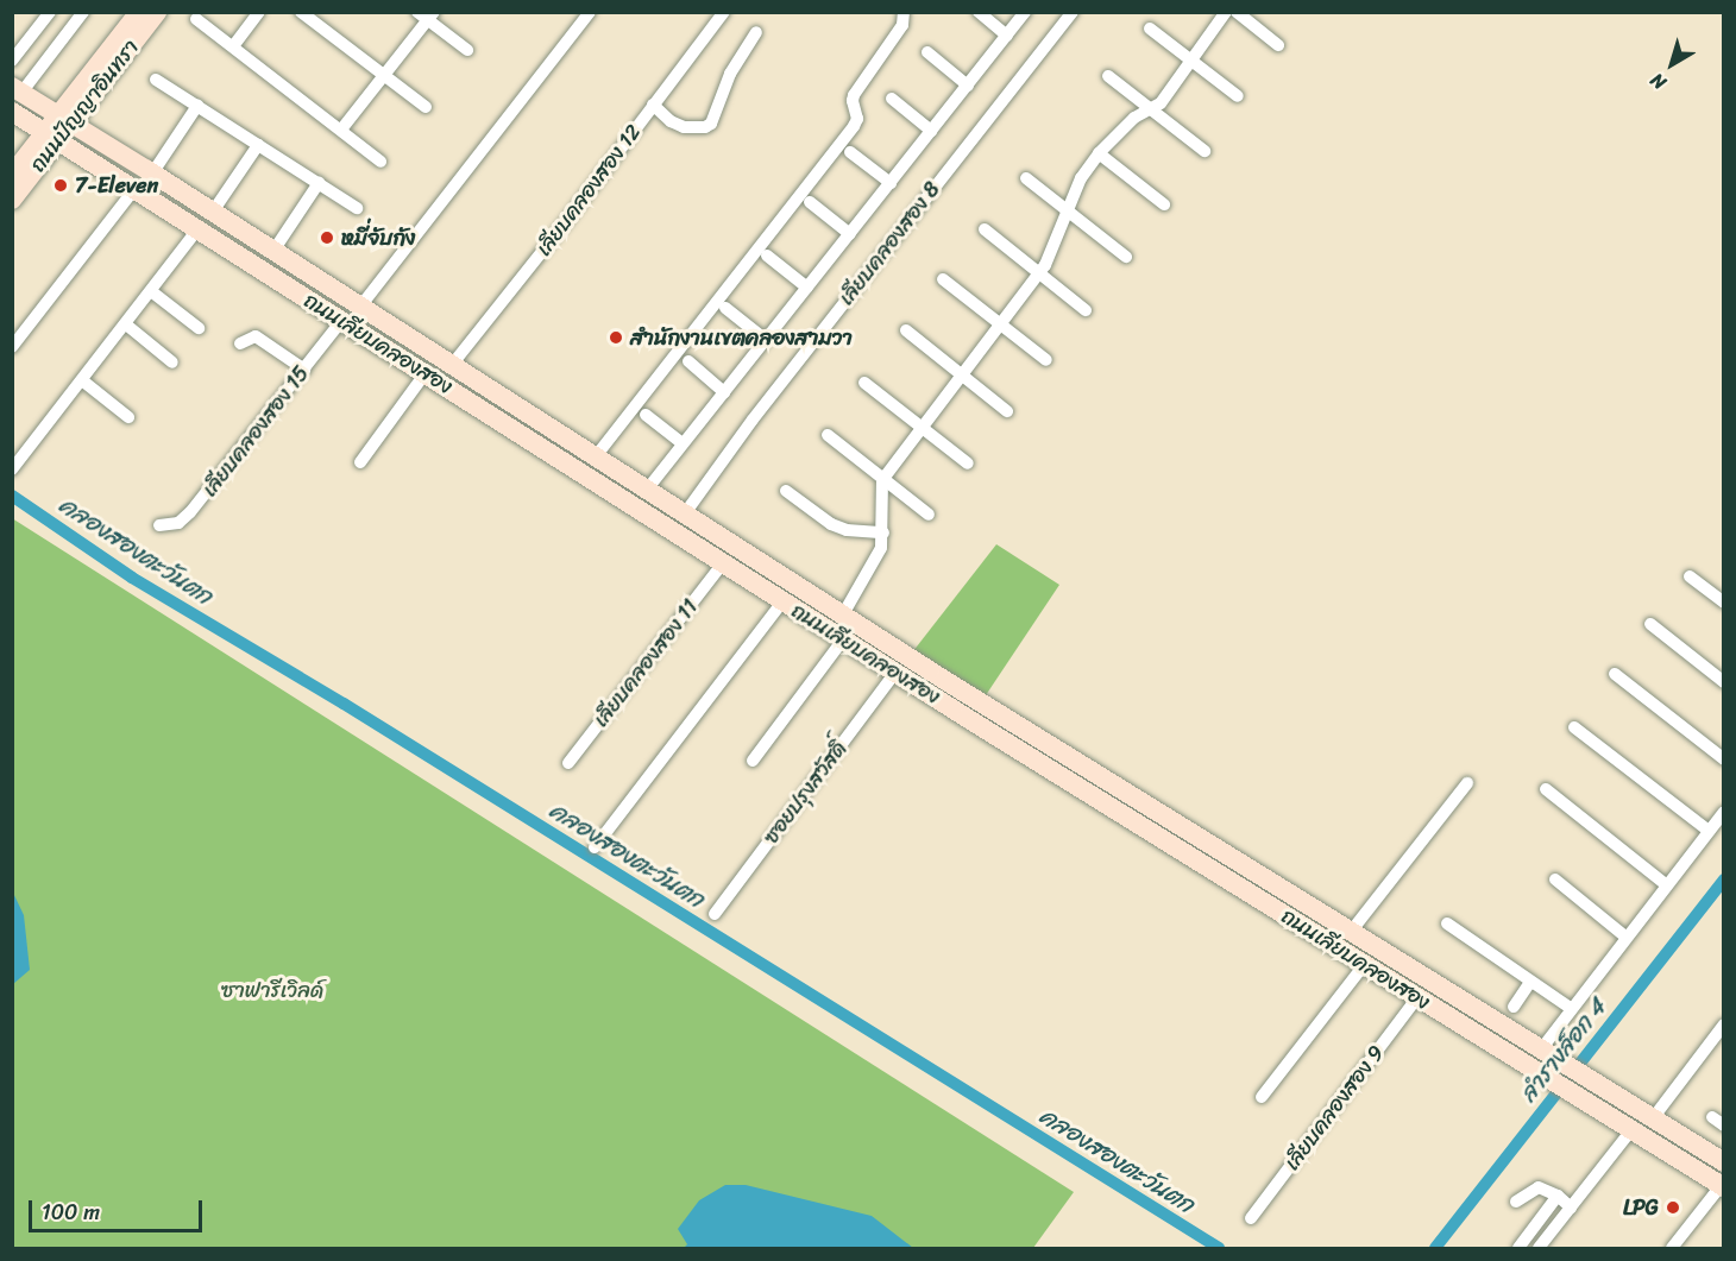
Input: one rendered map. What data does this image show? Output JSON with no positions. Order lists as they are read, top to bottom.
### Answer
{
  "streets": {
    "main road": ["ถนนปัญญาอินทรา", "ถนนเลียบคลองสอง"],
    "street": [
      "เลียบคลองสอง 12",
      "เลียบคลองสอง 8",
      "เลียบคลองสอง 15",
      "เลียบคลองสอง 11",
      "ซอยปรุงสวัสดิ์",
      "เลียบคลองสอง 9"
    ]
  },
  "crossings": [
    ["ถนนปัญญาอินทรา", "ถนนเลียบคลองสอง"],
    ["เลียบคลองสอง 12", "ถนนเลียบคลองสอง"],
    ["เลียบคลองสอง 8", "ถนนเลียบคลองสอง"],
    ["ถนนเลียบคลองสอง", "เลียบคลองสอง 15"],
    ["ถนนเลียบคลองสอง", "เลียบคลองสอง 11"],
    ["ถนนเลียบคลองสอง", "ซอยปรุงสวัสดิ์"],
    ["ถนนเลียบคลองสอง", "เลียบคลองสอง 9"]
  ],
  "water": ["คลองสองตะวันตก", "ลำรางล็อก 4"],
  "parks": ["ซาฟารีเวิลด์"],
  "places": [
    "7-Eleven",
    "หมี่จับกัง",
    "สำนักงานเขตคลองสามวา",
    "LPG"
  ],
  "scale_bar": "100 m",
  "north": "bottom left"
}
